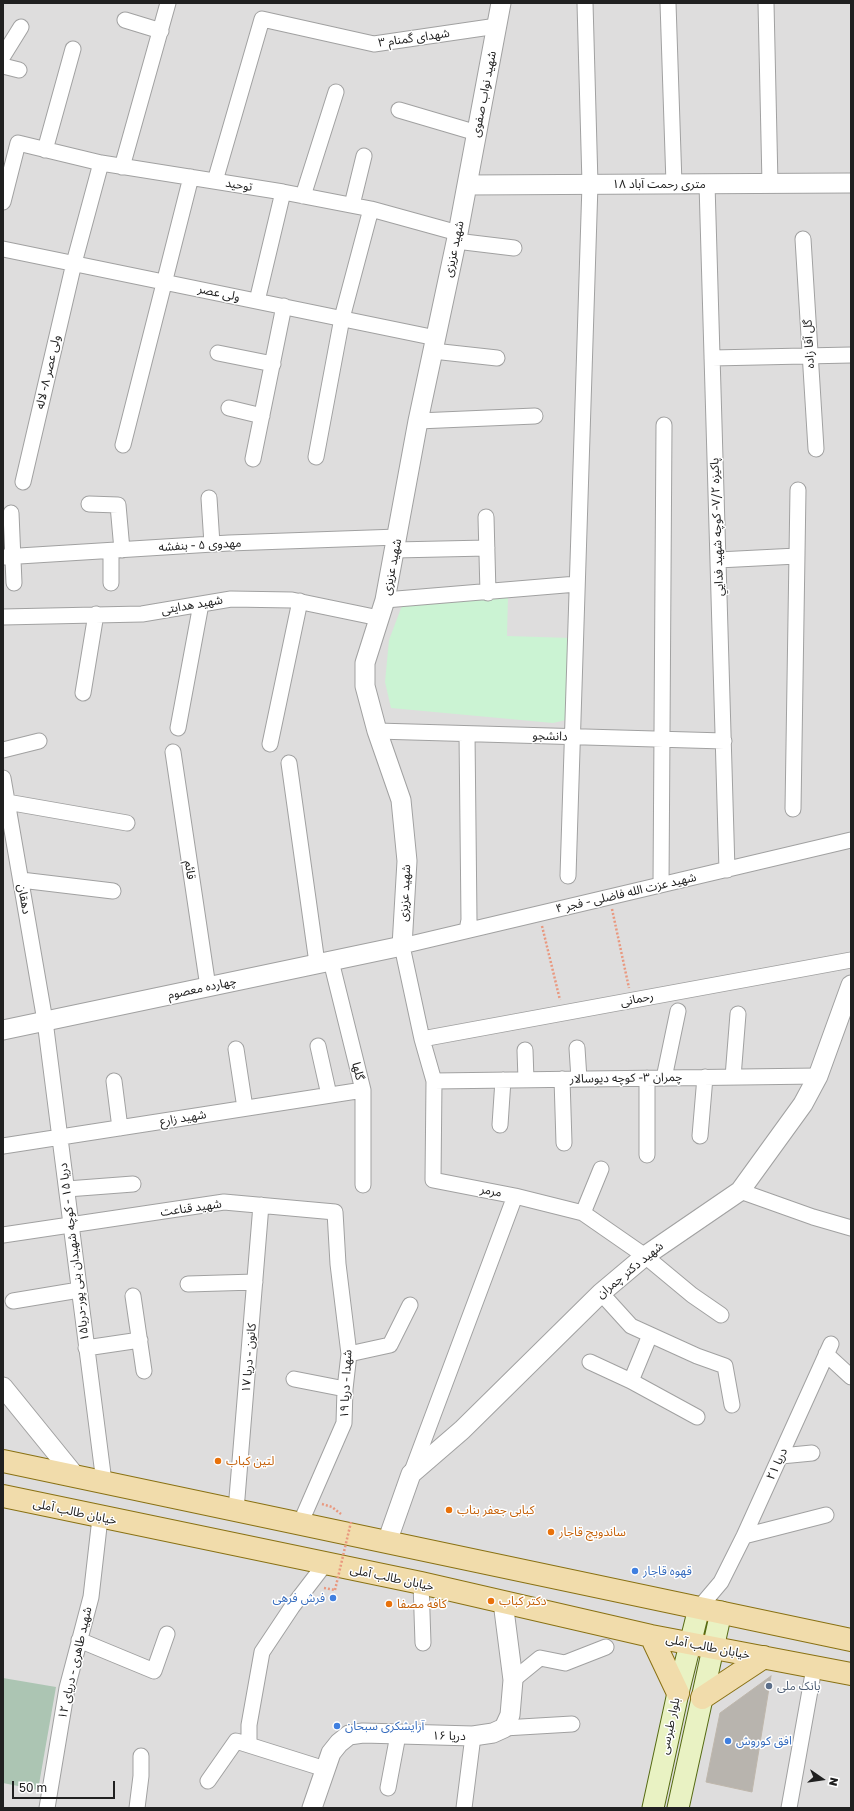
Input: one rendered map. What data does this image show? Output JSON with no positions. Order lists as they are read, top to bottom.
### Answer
{
  "streets": {
    "main road": ["خیابان طالب آملی", "بلوار طبرسی"],
    "street": [
      "شهدای گمنام ۳",
      "شهید نواب صفوی",
      "۱۸ متری رحمت آباد",
      "توحید",
      "شهید عزیزی",
      "ولی عصر",
      "گل آقا زاده",
      "ولی عصر ۸- لاله",
      "پاکیزه ۷/۲- كوچه شهيد فدايي",
      "مهدوی ۵ - بنفشه",
      "شهید هدایتی",
      "دانشجو",
      "قائم",
      "شهید عزت الله فاضلی - فجر ۴",
      "دهقان",
      "چهارده معصوم",
      "رحمانی",
      "گلها",
      "چمران ۳- كوچه ديوسالار",
      "شهید زارع",
      "مرمر",
      "شهید قناعت",
      "دریا ۱۵ - كوچه شهيدان بنی پور-دريا۱۵",
      "شهید دکتر چمران",
      "کانون - دریا ۱۷",
      "شهدا - دریا ۱۹",
      "دریا ۲۱",
      "شهید طاهری - دریای ۱۲",
      "دریا ۱۶"
    ]
  },
  "crossings": [
    ["شهدای گمنام ۳", "شهید نواب صفوی"],
    ["شهدای گمنام ۳", "توحید"],
    ["شهید نواب صفوی", "۱۸ متری رحمت آباد"],
    ["شهید نواب صفوی", "شهید عزیزی"],
    ["۱۸ متری رحمت آباد", "شهید عزیزی"],
    ["۱۸ متری رحمت آباد", "پاکیزه ۷/۲- كوچه شهيد فدايي"],
    ["توحید", "شهید عزیزی"],
    ["توحید", "ولی عصر ۸- لاله"],
    ["شهید عزیزی", "ولی عصر"],
    ["شهید عزیزی", "مهدوی ۵ - بنفشه"],
    ["شهید عزیزی", "شهید هدایتی"],
    ["شهید عزیزی", "دانشجو"],
    ["شهید عزیزی", "شهید عزت الله فاضلی - فجر ۴"],
    ["شهید عزیزی", "چهارده معصوم"],
    ["شهید عزیزی", "مرمر"],
    ["ولی عصر", "ولی عصر ۸- لاله"],
    ["پاکیزه ۷/۲- كوچه شهيد فدايي", "دانشجو"],
    ["پاکیزه ۷/۲- كوچه شهيد فدايي", "شهید عزت الله فاضلی - فجر ۴"],
    ["قائم", "چهارده معصوم"],
    ["شهید عزت الله فاضلی - فجر ۴", "چهارده معصوم"],
    ["شهید عزت الله فاضلی - فجر ۴", "مرمر"],
    ["دهقان", "چهارده معصوم"],
    ["دهقان", "دریا ۱۵ - كوچه شهيدان بنی پور-دريا۱۵"],
    ["چهارده معصوم", "گلها"],
    ["چهارده معصوم", "مرمر"],
    ["چهارده معصوم", "دریا ۱۵ - كوچه شهيدان بنی پور-دريا۱۵"],
    ["رحمانی", "مرمر"],
    ["گلها", "شهید زارع"],
    ["چمران ۳- كوچه ديوسالار", "مرمر"],
    ["چمران ۳- كوچه ديوسالار", "شهید دکتر چمران"],
    ["شهید زارع", "دریا ۱۵ - كوچه شهيدان بنی پور-دريا۱۵"],
    ["مرمر", "شهید دکتر چمران"],
    ["شهید قناعت", "دریا ۱۵ - كوچه شهيدان بنی پور-دريا۱۵"],
    ["شهید قناعت", "کانون - دریا ۱۷"],
    ["شهید قناعت", "شهدا - دریا ۱۹"],
    ["دریا ۲۱", "بلوار طبرسی"],
    ["خیابان طالب آملی", "شهید طاهری - دریای ۱۲"],
    ["خیابان طالب آملی", "بلوار طبرسی"]
  ],
  "places": [
    "لتین کباب",
    "کبابی جعفر بناب",
    "ساندویچ قاجار",
    "قهوه قاجار",
    "فرش فرهی",
    "دكتر كباب",
    "کافه مصفا",
    "بانک ملی",
    "آرایشکری سبحان",
    "افق کوروش"
  ],
  "scale_bar": "50 m",
  "north": "right"
}
